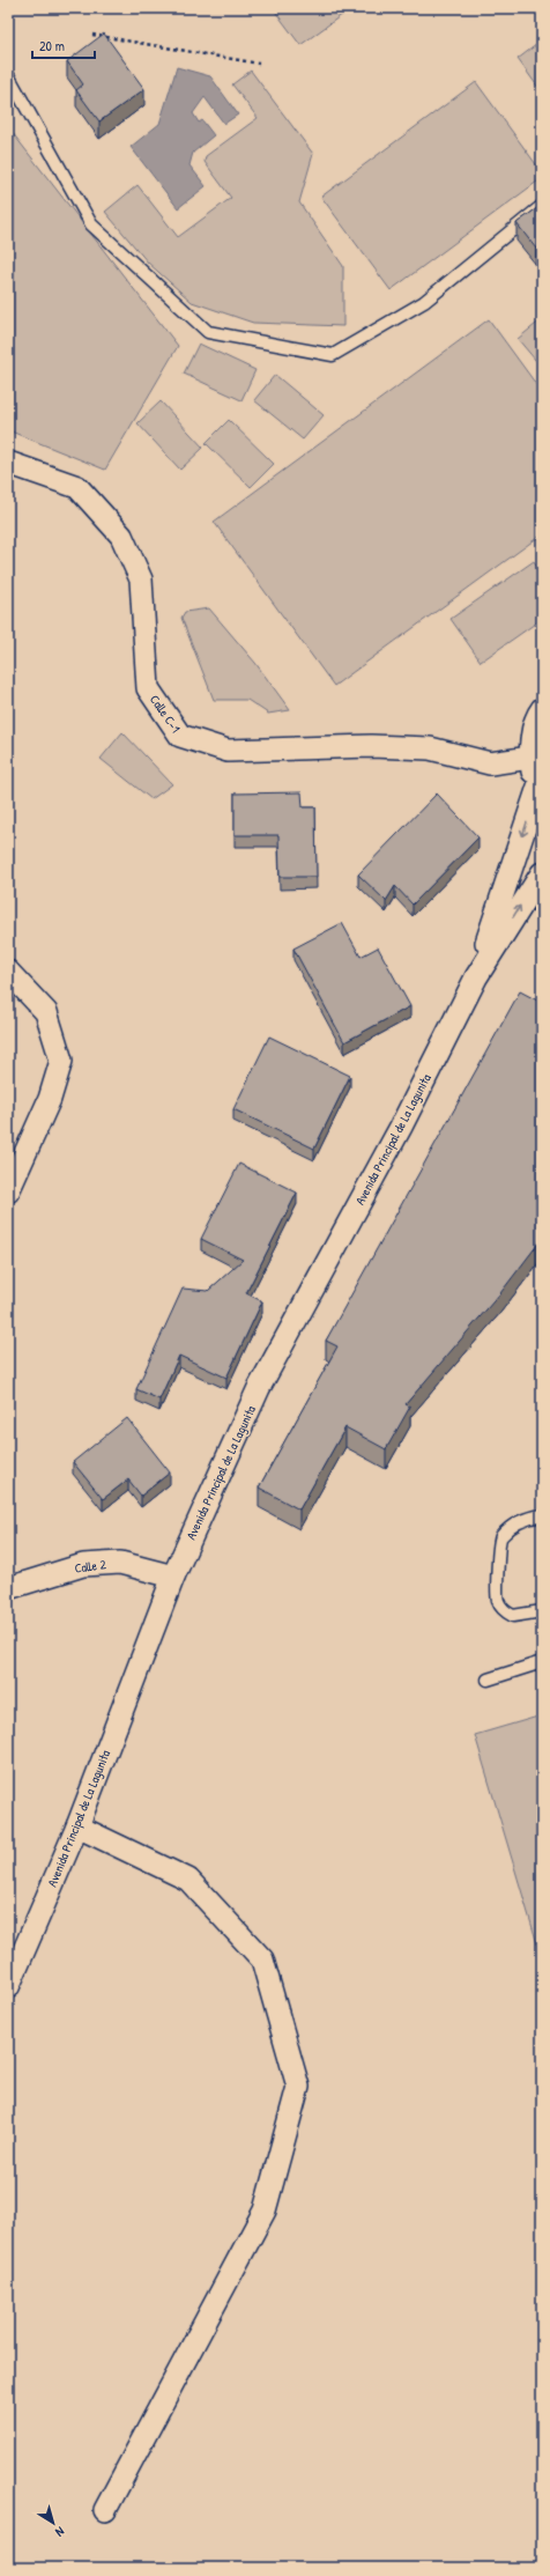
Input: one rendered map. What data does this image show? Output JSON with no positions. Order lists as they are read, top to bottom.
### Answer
{
  "streets": {
    "street": ["Calle C-1", "Avenida Principal de La Lagunita", "Calle 2"]
  },
  "crossings": [
    ["Calle C-1", "Avenida Principal de La Lagunita"],
    ["Avenida Principal de La Lagunita", "Calle 2"]
  ],
  "scale_bar": "20 m",
  "north": "bottom right"
}
